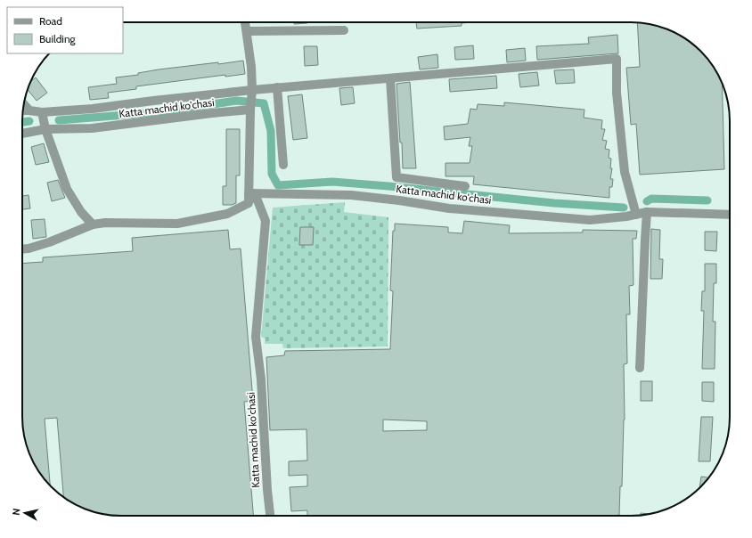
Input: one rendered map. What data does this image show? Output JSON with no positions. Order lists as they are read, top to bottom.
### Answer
{
  "streets": {
    "street": ["Katta machid ko'chasi"]
  },
  "legend": ["Road", "Building"],
  "north": "left"
}
